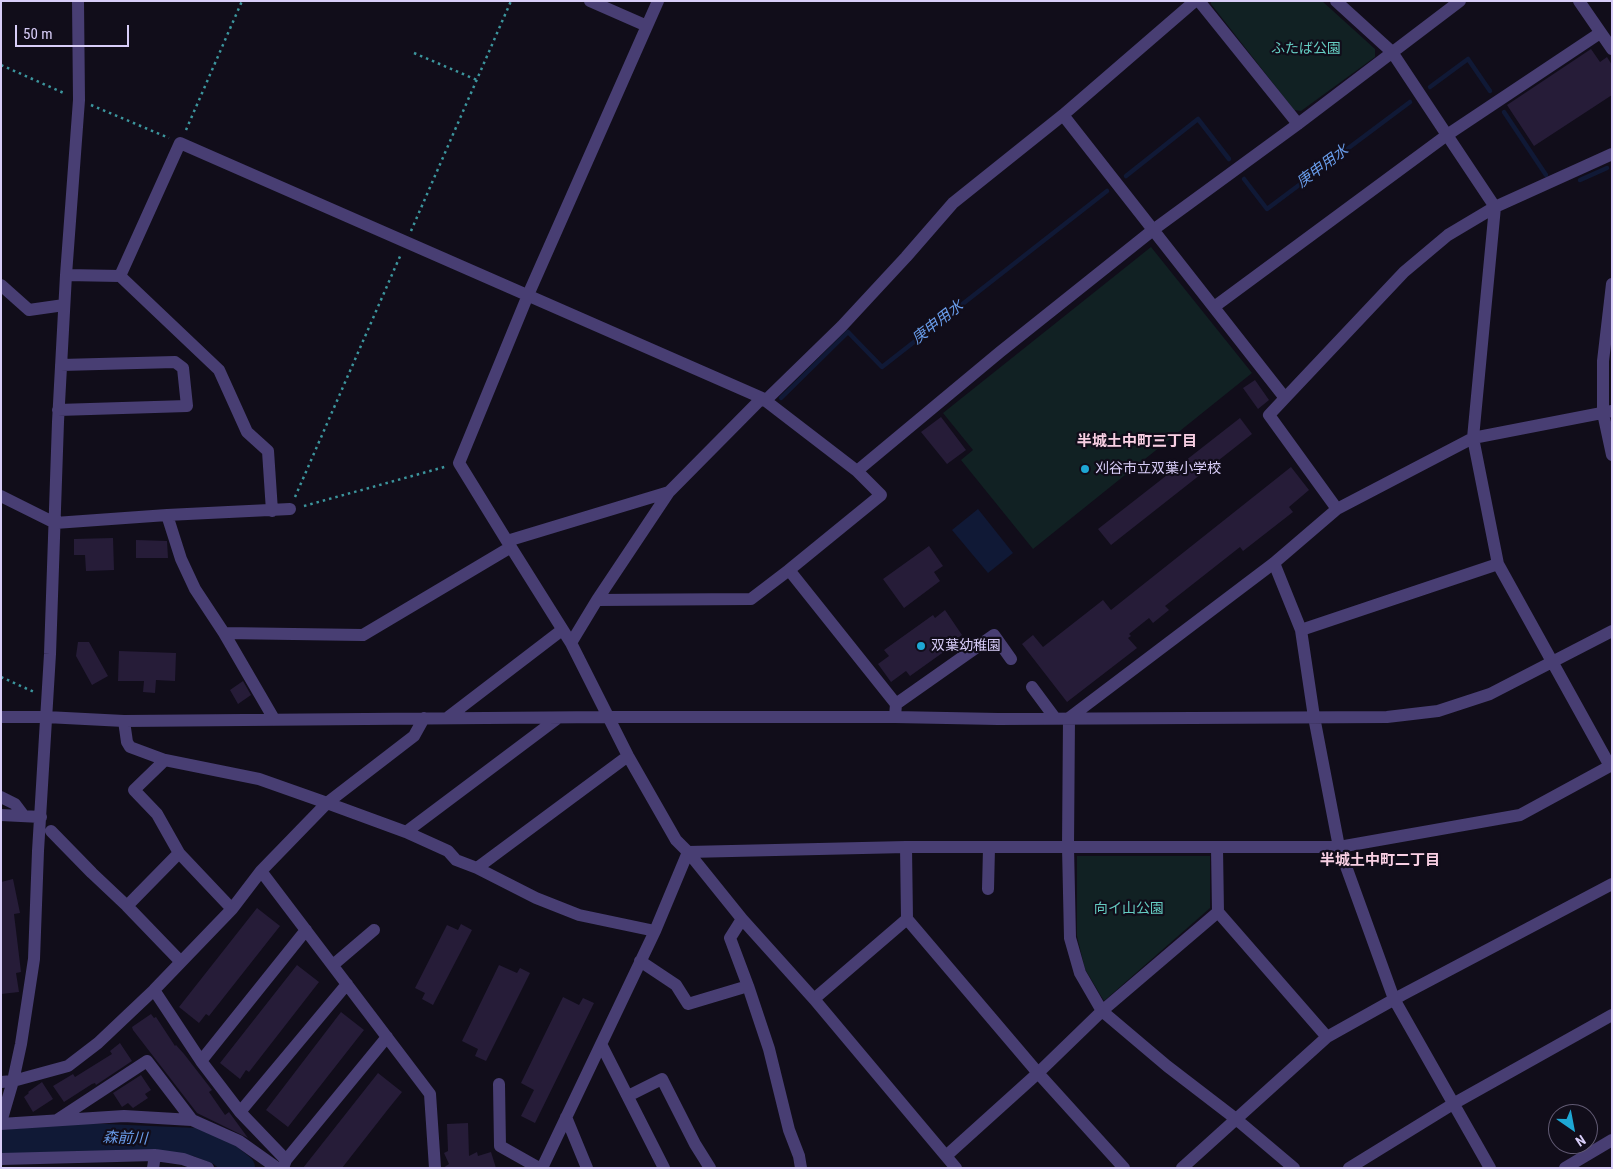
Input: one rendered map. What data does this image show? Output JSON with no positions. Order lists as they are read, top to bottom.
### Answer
{
  "districts": ["半城土中町三丁目", "半城土中町二丁目"],
  "water": ["庚申用水", "森前川"],
  "parks": ["ふたば公園", "向イ山公園"],
  "places": ["刈谷市立双葉小学校", "双葉幼稚園"],
  "scale_bar": "50 m",
  "north": "bottom right"
}
